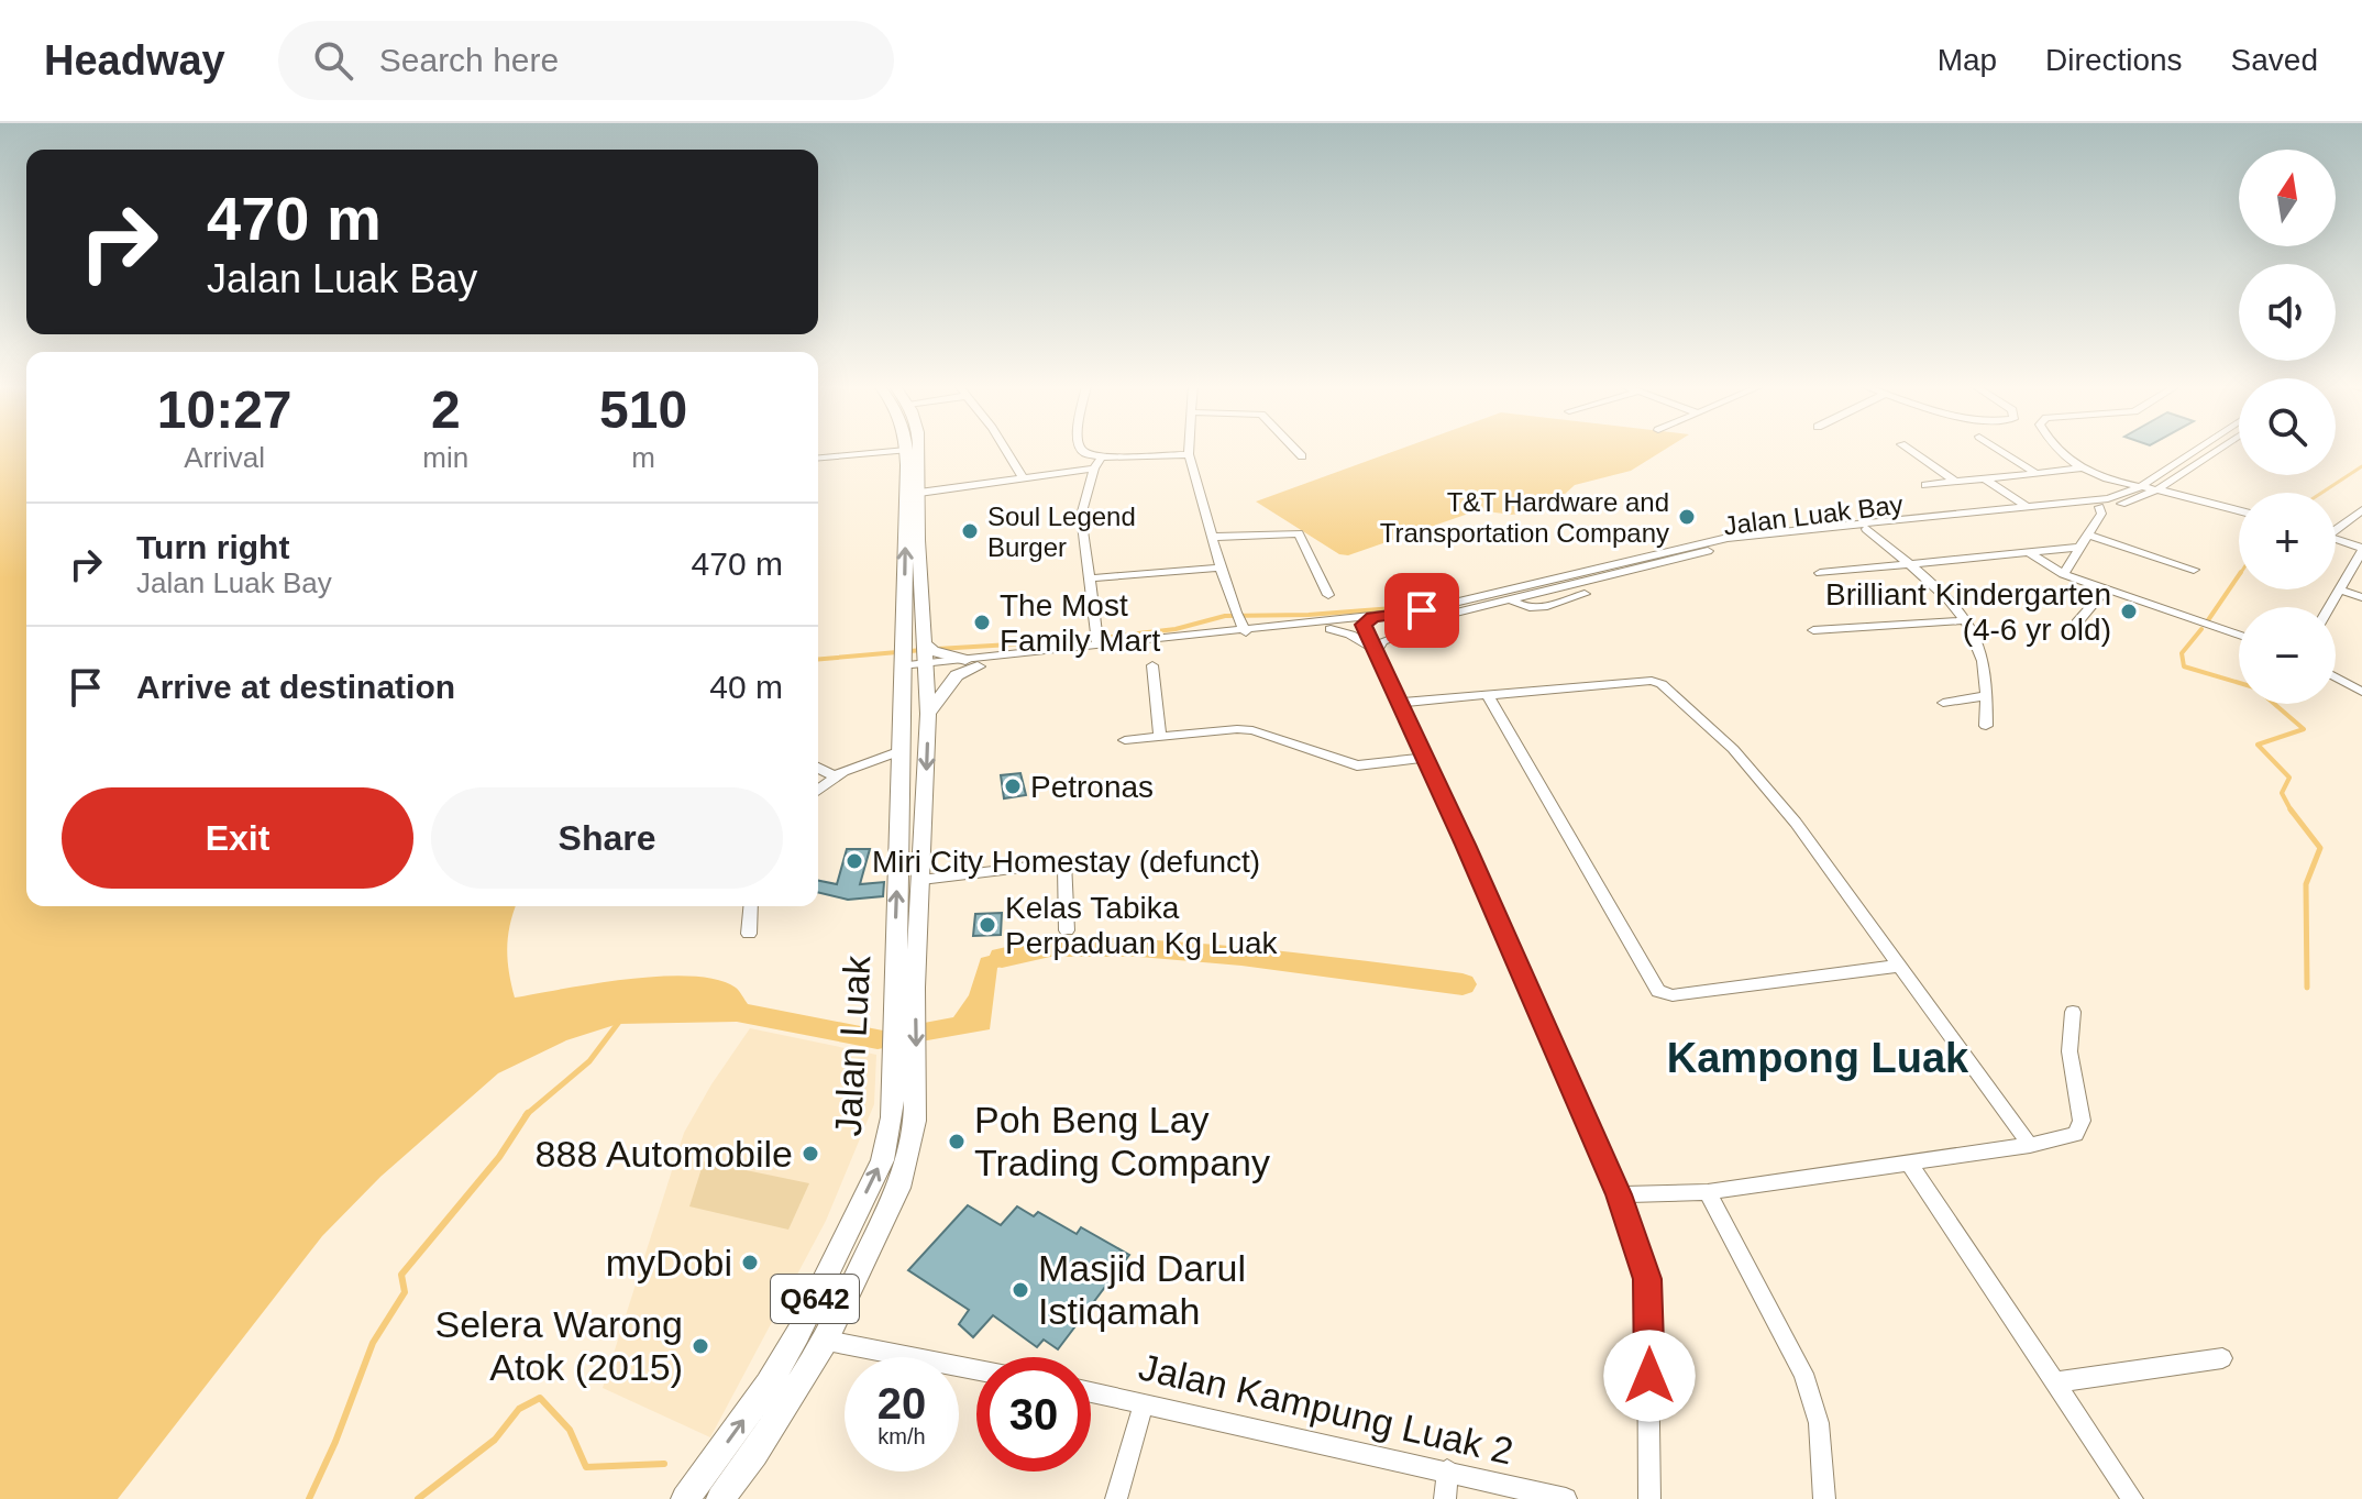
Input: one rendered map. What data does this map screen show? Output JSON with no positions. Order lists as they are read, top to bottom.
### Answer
{
  "streets": {
    "main road": ["Jalan Luak", "Q642"],
    "street": ["Jalan Luak Bay", "Jalan Kampung Luak 2"]
  },
  "districts": ["Kampong Luak"],
  "places": [
    "T&T Hardware and Transportation Company",
    "Soul Legend Burger",
    "Brilliant Kindergarten (4-6 yr old)",
    "The Most Family Mart",
    "Petronas",
    "Miri City Homestay (defunct)",
    "Kelas Tabika Perpaduan Kg Luak",
    "Poh Beng Lay Trading Company",
    "888 Automobile",
    "myDobi",
    "Masjid Darul Istiqamah",
    "Selera Warong Atok (2015)"
  ],
  "north": "top",
  "page": {
    "header": "Headway",
    "search": "Search here",
    "nav": ["Map", "Directions", "Saved"],
    "map_buttons": ["+", "−"],
    "turn": ["470 m", "Jalan Luak Bay"],
    "eta": [
      "10:27",
      "Arrival",
      "2",
      "min",
      "510",
      "m"
    ],
    "list": [
      {
        "name": "Turn right",
        "note": "Jalan Luak Bay",
        "value": "470 m"
      },
      {
        "name": "Arrive at destination",
        "value": "40 m"
      }
    ],
    "buttons": ["Exit", "Share"],
    "speed": "20 km/h",
    "limit": "30"
  }
}
